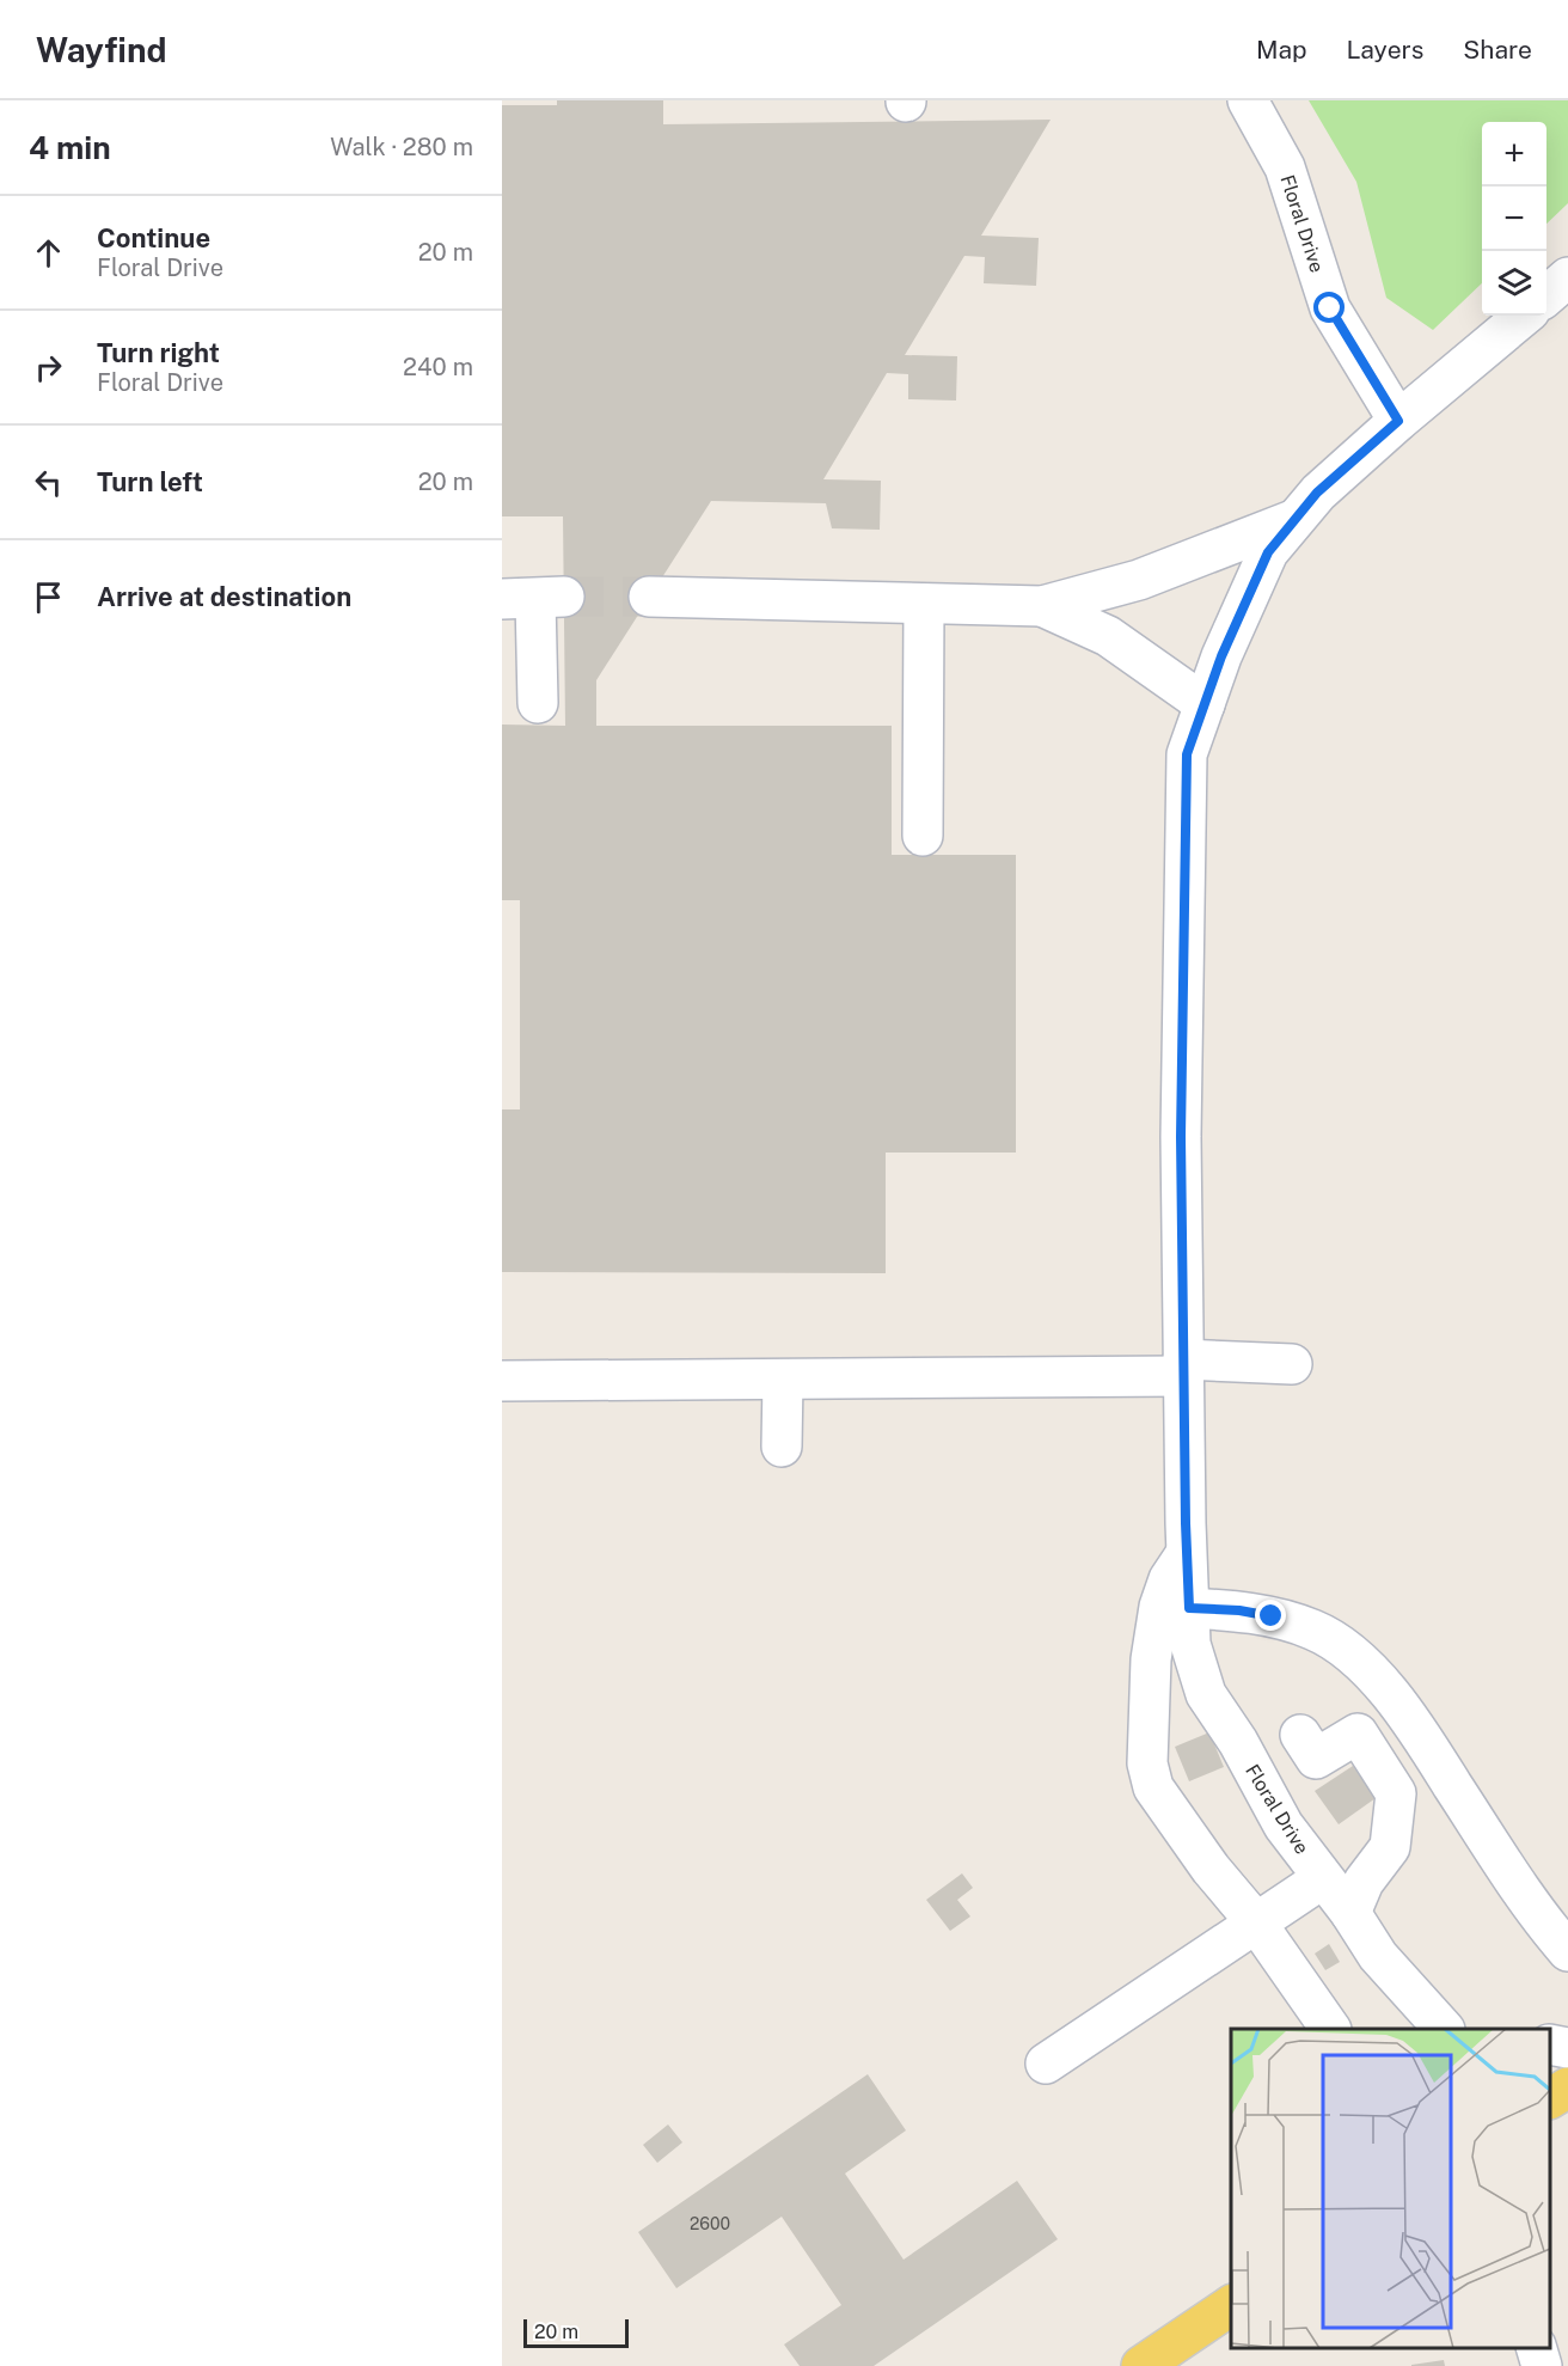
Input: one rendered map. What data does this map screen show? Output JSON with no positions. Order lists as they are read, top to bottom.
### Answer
{
  "streets": {
    "street": ["Floral Drive"]
  },
  "house_numbers": ["2600"],
  "scale_bar": "20 m",
  "page": {
    "header": "Wayfind",
    "nav": ["Map", "Layers", "Share"],
    "heading": ["4 min", "Walk · 280 m"],
    "map_buttons": ["+", "−"],
    "list": [
      ["Continue", "Floral Drive", "20 m"],
      ["Turn right", "Floral Drive", "240 m"],
      ["Turn left", "20 m"],
      "Arrive at destination"
    ],
    "scale": "20 m"
  }
}
